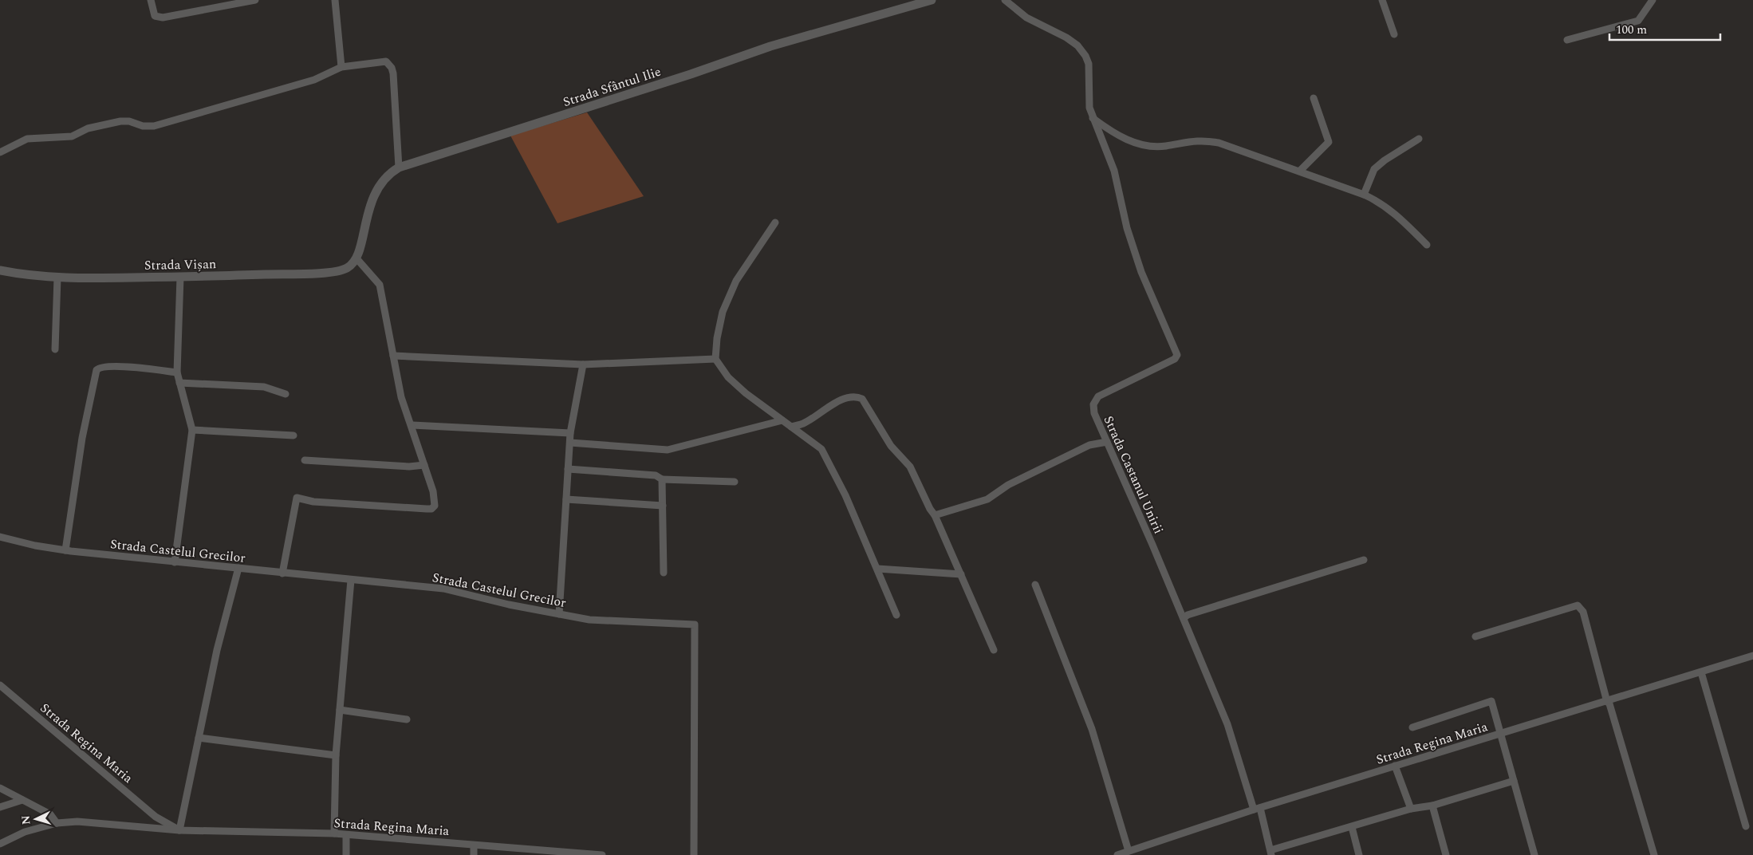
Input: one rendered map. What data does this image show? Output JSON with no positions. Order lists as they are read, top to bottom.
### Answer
{
  "streets": {
    "street": [
      "Strada Sfântul Ilie",
      "Strada Vișan",
      "Strada Castanul Unirii",
      "Strada Castelul Grecilor",
      "Strada Regina Maria"
    ]
  },
  "crossings": [
    ["Strada Sfântul Ilie", "Strada Vișan"],
    ["Strada Castanul Unirii", "Strada Regina Maria"]
  ],
  "scale_bar": "100 m",
  "north": "left"
}
